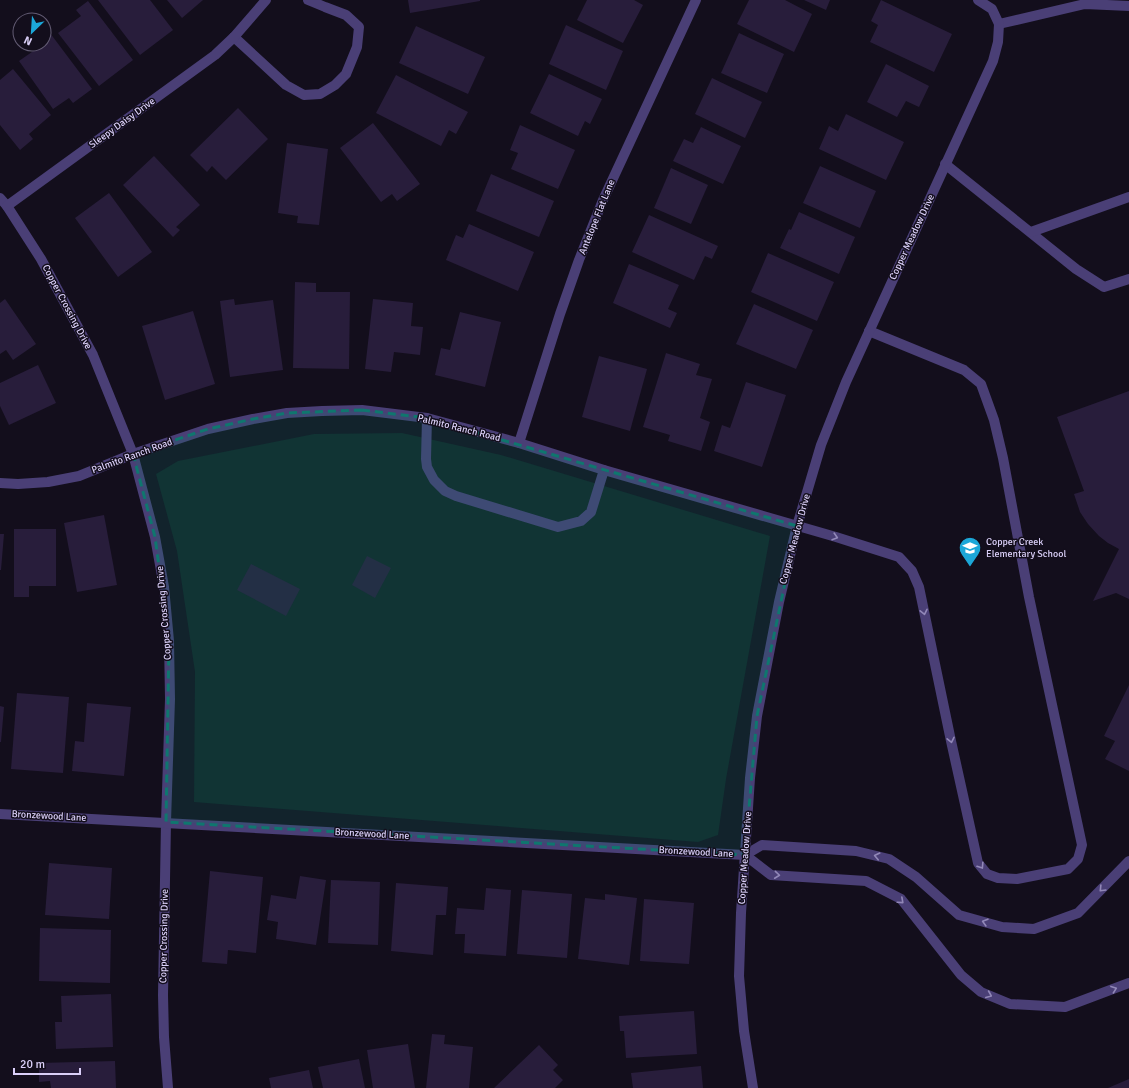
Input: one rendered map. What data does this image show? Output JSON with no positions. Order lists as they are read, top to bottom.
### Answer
{
  "streets": {
    "street": [
      "Sleepy Daisy Drive",
      "Antelope Flat Lane",
      "Copper Meadow Drive",
      "Copper Crossing Drive",
      "Palmito Ranch Road",
      "Bronzewood Lane"
    ]
  },
  "crossings": [
    ["Sleepy Daisy Drive", "Copper Crossing Drive"],
    ["Antelope Flat Lane", "Palmito Ranch Road"],
    ["Copper Meadow Drive", "Palmito Ranch Road"],
    ["Copper Meadow Drive", "Bronzewood Lane"],
    ["Copper Crossing Drive", "Palmito Ranch Road"],
    ["Copper Crossing Drive", "Bronzewood Lane"]
  ],
  "places": {
    "school or university": ["Copper Creek Elementary School"]
  },
  "scale_bar": "20 m",
  "north": "bottom left"
}
